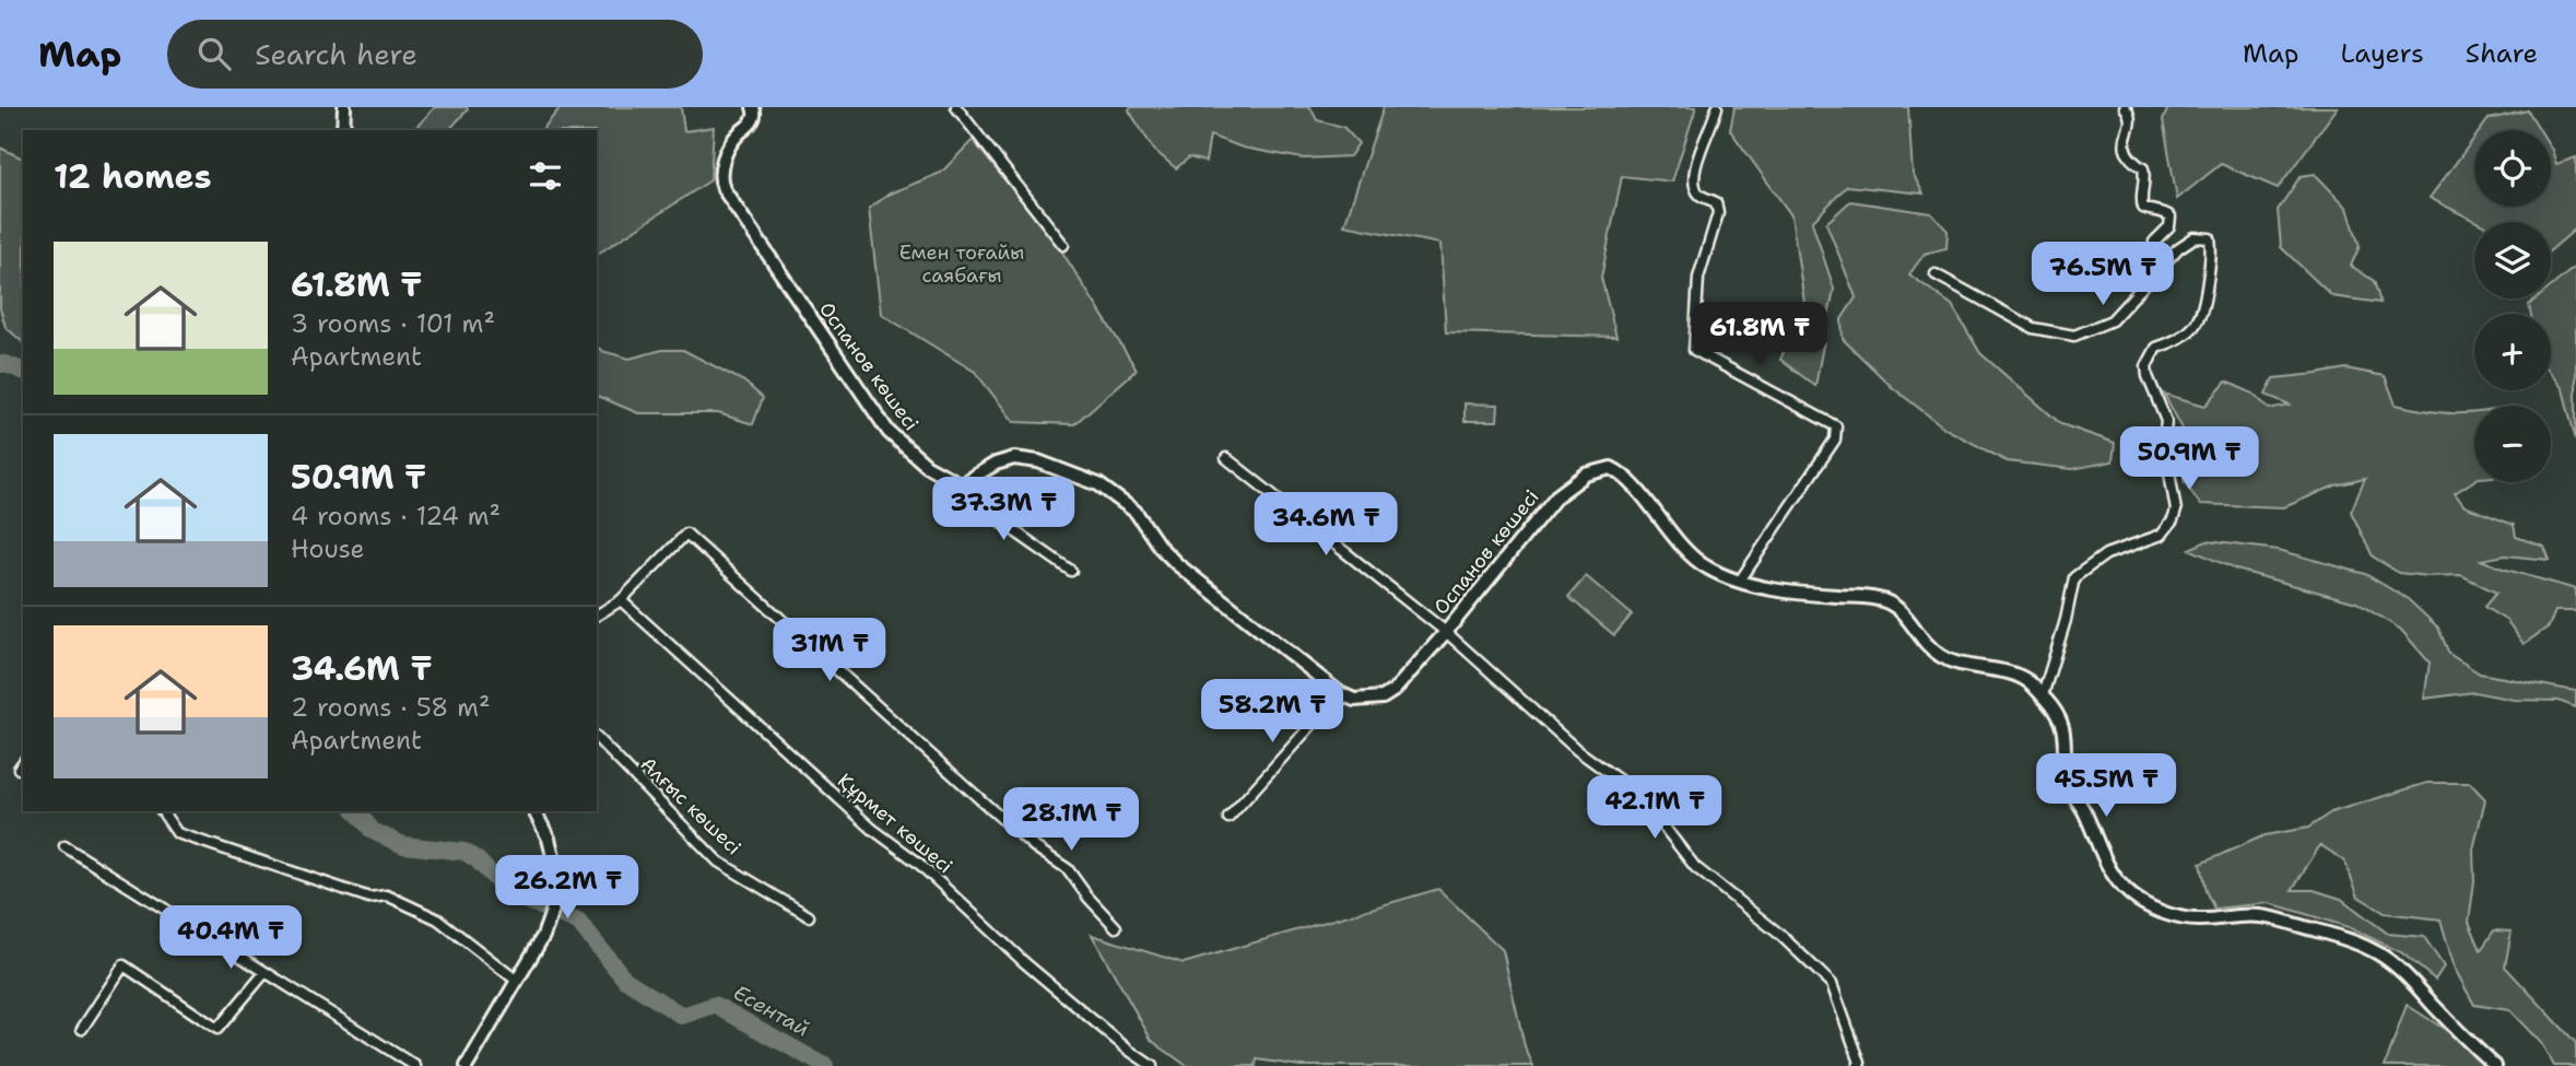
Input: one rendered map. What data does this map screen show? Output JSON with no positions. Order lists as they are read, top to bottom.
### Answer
{
  "streets": {
    "street": ["Оспанов көшесі", "Алғыс көшесі", "Құрмет көшесі"]
  },
  "water": ["Есентай"],
  "parks": ["Емен тоғайы саябағы"],
  "page": {
    "header": "Map",
    "search": "Search here",
    "nav": ["Map", "Layers", "Share"],
    "map_buttons": ["+", "−"],
    "heading": "12 homes",
    "list": [
      {
        "name": "61.8M ₸",
        "note": "3 rooms · 101 m² · Apartment"
      },
      {
        "name": "50.9M ₸",
        "note": "4 rooms · 124 m² · House"
      },
      {
        "name": "34.6M ₸",
        "note": "2 rooms · 58 m² · Apartment"
      }
    ],
    "price": [
      "76.5M ₸",
      "61.8M ₸",
      "50.9M ₸",
      "37.3M ₸",
      "34.6M ₸",
      "31M ₸",
      "58.2M ₸",
      "45.5M ₸",
      "42.1M ₸",
      "28.1M ₸",
      "26.2M ₸",
      "40.4M ₸"
    ]
  }
}
